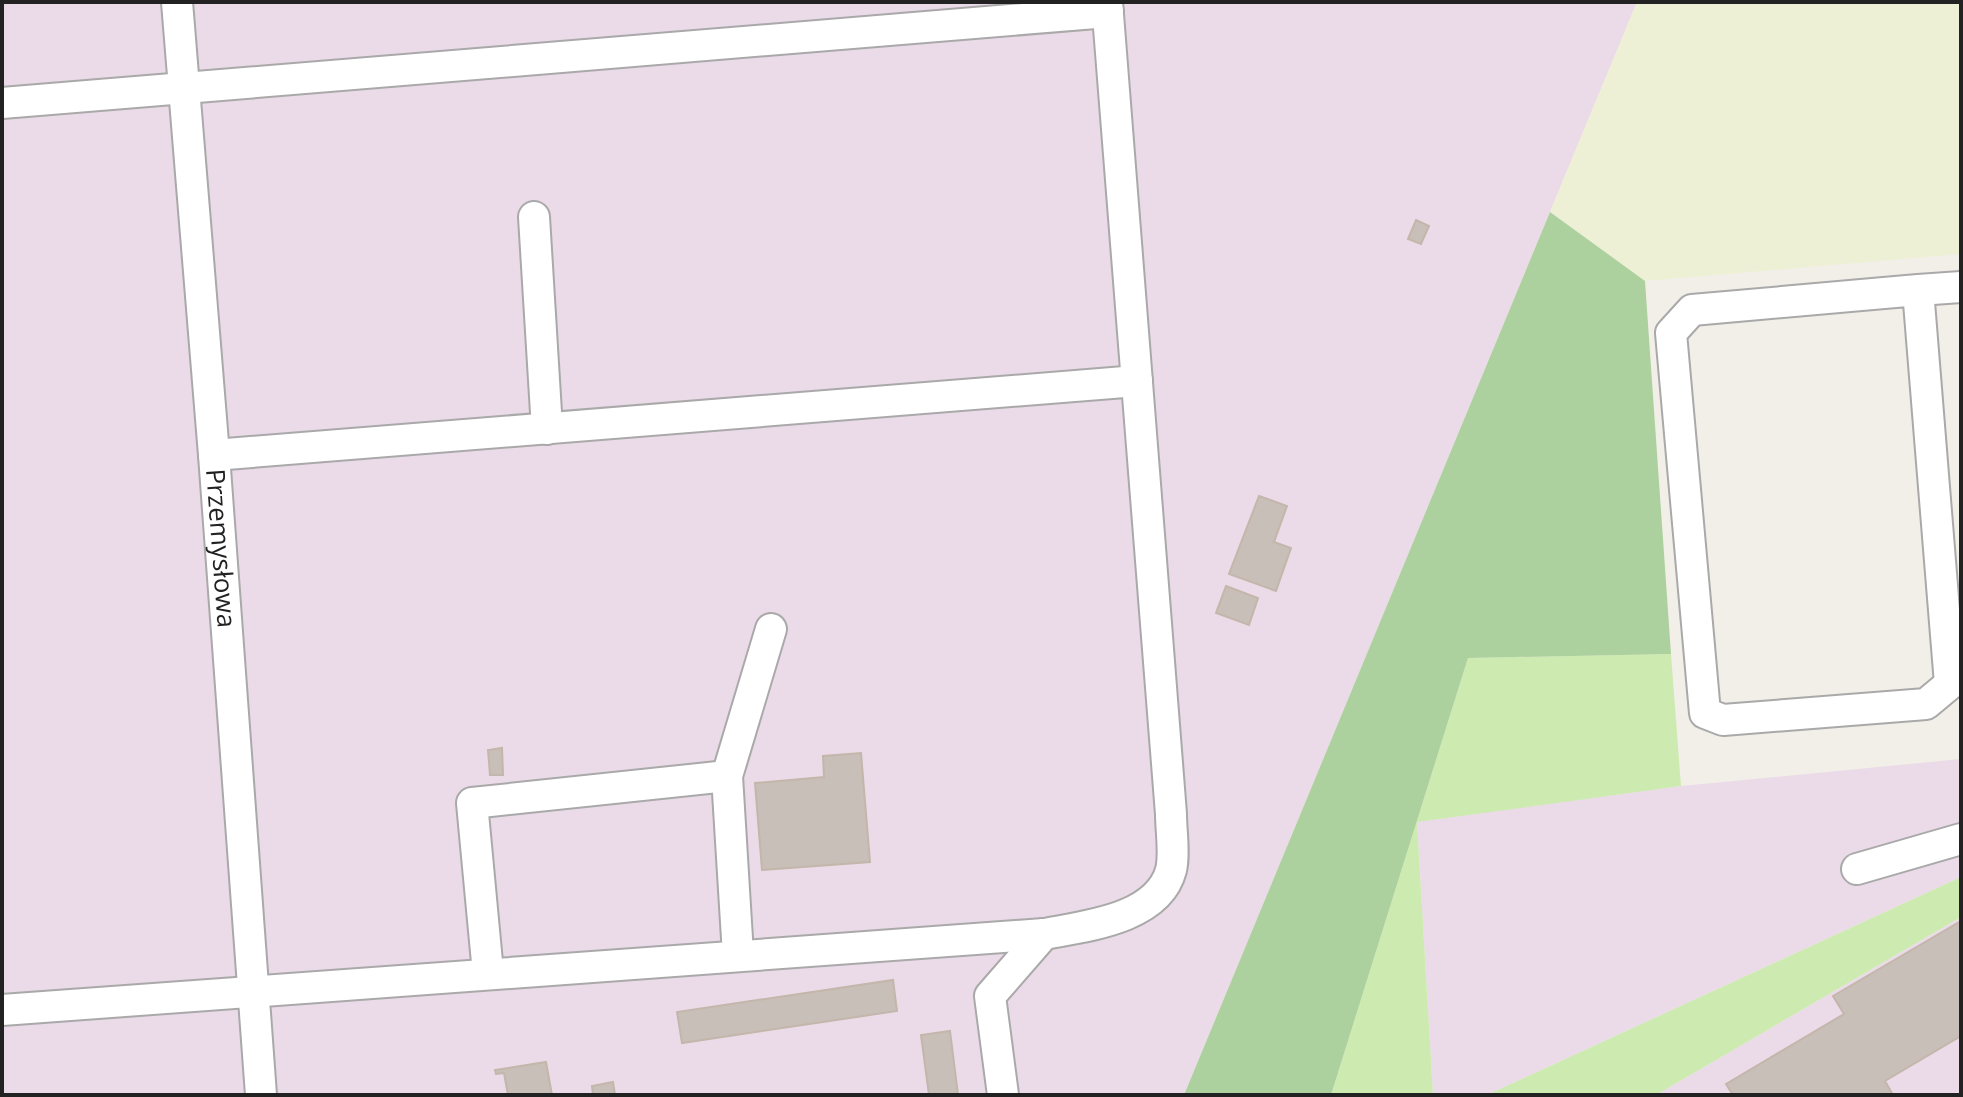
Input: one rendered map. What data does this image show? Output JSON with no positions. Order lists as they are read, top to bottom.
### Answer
{
  "streets": {
    "street": ["Przemysłowa"]
  }
}
